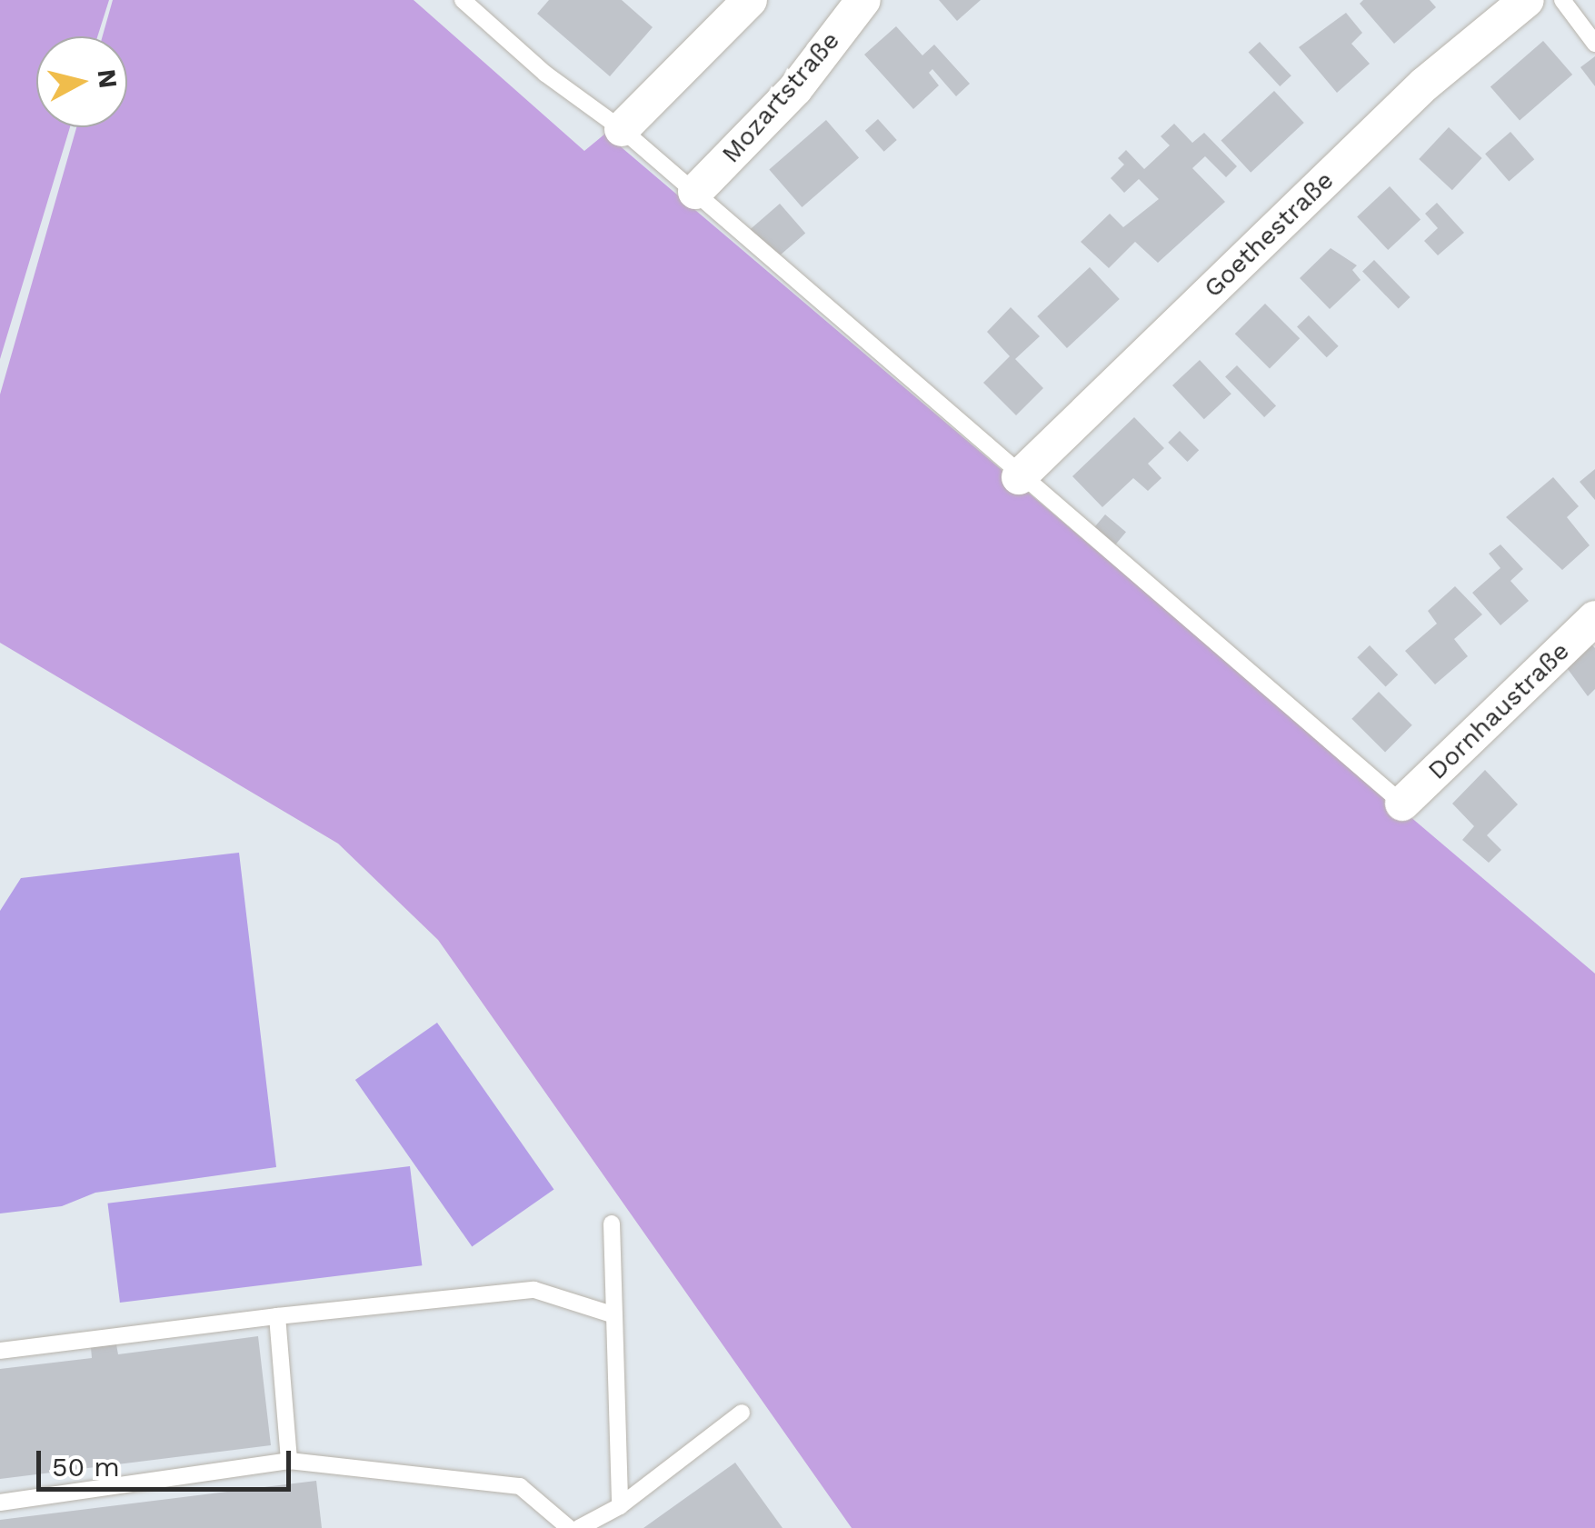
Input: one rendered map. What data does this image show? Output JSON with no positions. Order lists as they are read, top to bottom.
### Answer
{
  "streets": {
    "street": ["Mozartstraße", "Goethestraße", "Dornhaustraße"]
  },
  "scale_bar": "50 m",
  "north": "right"
}
